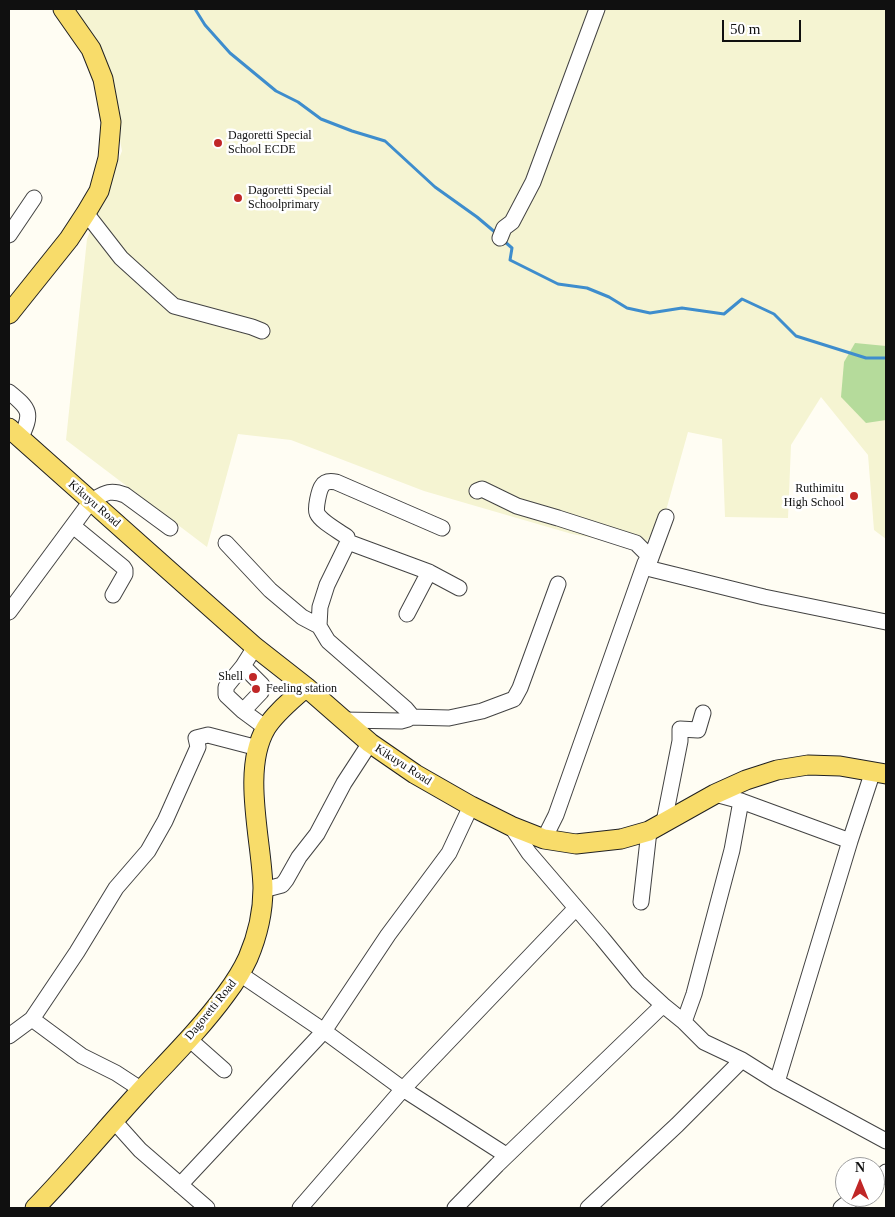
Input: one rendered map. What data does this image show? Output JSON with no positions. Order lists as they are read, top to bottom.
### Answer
{
  "streets": {
    "main road": ["Kikuyu Road", "Dagoretti Road"]
  },
  "crossings": [
    ["Kikuyu Road", "Dagoretti Road"]
  ],
  "places": [
    "Dagoretti Special School ECDE",
    "Dagoretti Special Schoolprimary",
    "Ruthimitu High School",
    "Shell",
    "Feeling station"
  ],
  "scale_bar": "50 m",
  "north": "top"
}
